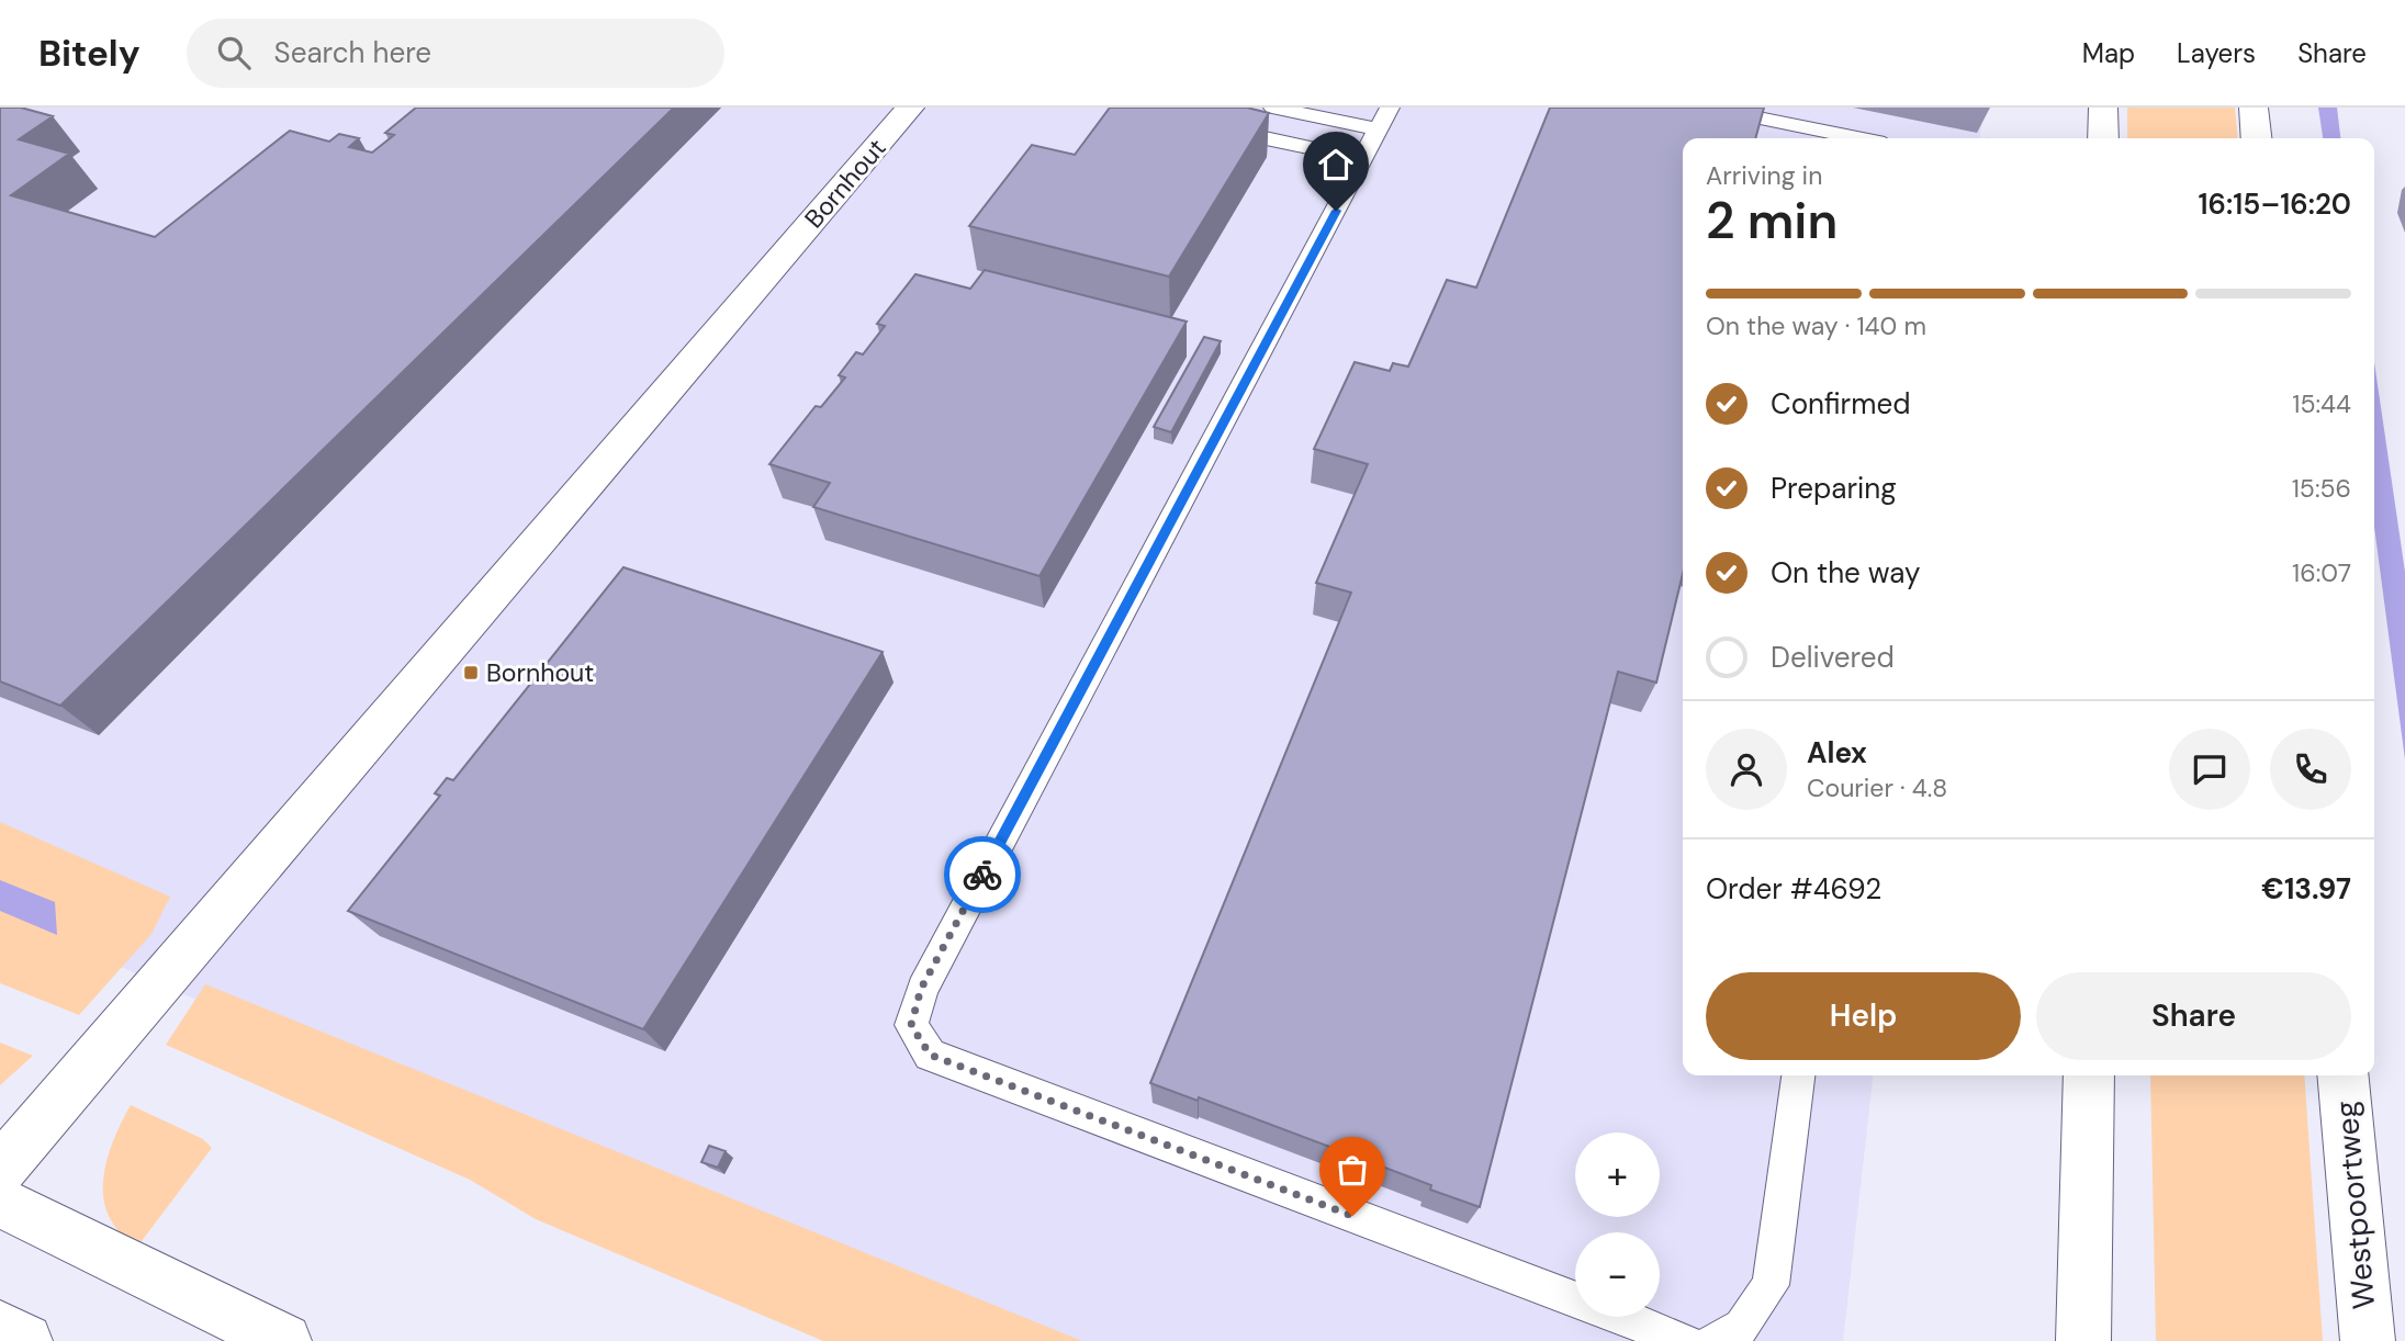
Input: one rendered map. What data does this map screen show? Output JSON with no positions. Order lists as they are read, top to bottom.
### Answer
{
  "streets": {
    "street": ["Bornhout", "Westpoortweg"]
  },
  "places": {
    "transit": ["Bornhout"]
  },
  "page": {
    "header": "Bitely",
    "search": "Search here",
    "nav": ["Map", "Layers", "Share"],
    "heading": ["2 min", "Arriving in", "16:15–16:20"],
    "panel": [
      "Alex",
      "Courier · 4.8",
      "Order #4692",
      "€13.97"
    ],
    "bar": "On the way · 140 m",
    "list": [
      ["Confirmed", "15:44"],
      ["Preparing", "15:56"],
      ["On the way", "16:07"],
      "Delivered"
    ],
    "buttons": ["Help", "Share"],
    "map_buttons": ["+", "−"]
  }
}
